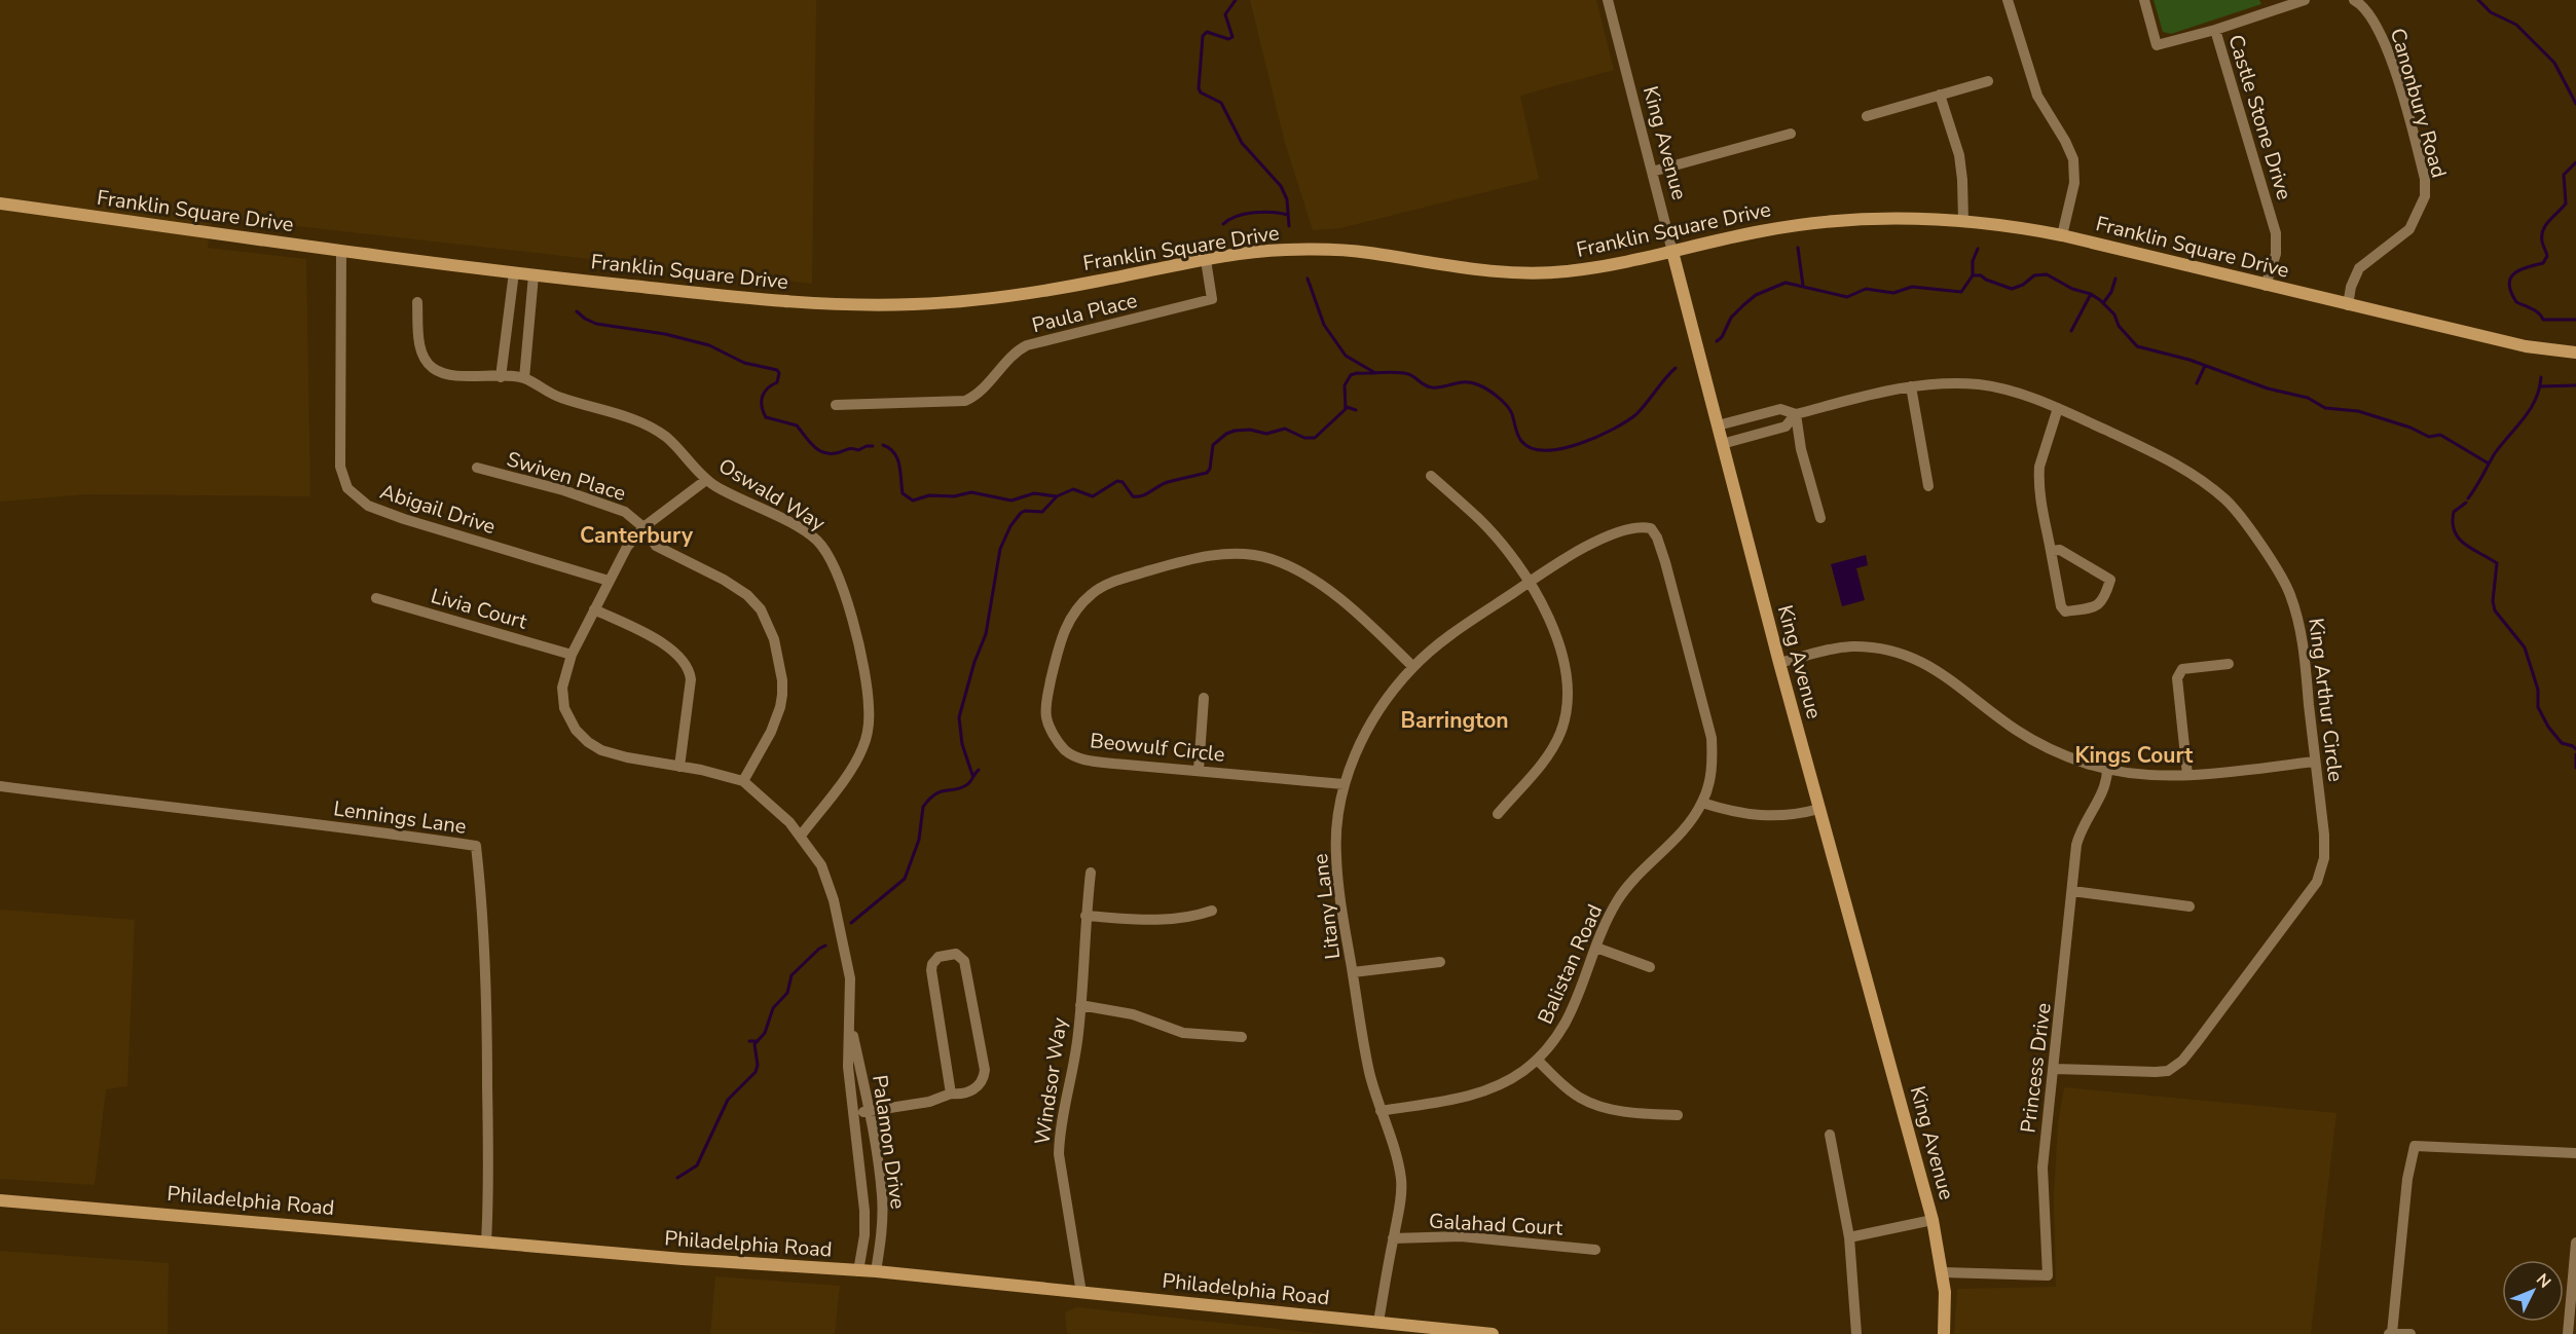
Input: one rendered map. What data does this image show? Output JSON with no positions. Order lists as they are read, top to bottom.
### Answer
{
  "streets": {
    "street": [
      "Canonbury Road",
      "Castle Stone Drive",
      "King Avenue",
      "Franklin Square Drive",
      "Paula Place",
      "Swiven Place",
      "Oswald Way",
      "Abigail Drive",
      "Livia Court",
      "King Arthur Circle",
      "Beowulf Circle",
      "Lennings Lane",
      "Litany Lane",
      "Balistan Road",
      "Princess Drive",
      "Windsor Way",
      "Palamon Drive",
      "Philadelphia Road",
      "Galahad Court"
    ]
  },
  "crossings": [
    ["Canonbury Road", "Franklin Square Drive"],
    ["Castle Stone Drive", "Franklin Square Drive"],
    ["King Avenue", "Franklin Square Drive"],
    ["King Avenue", "King Arthur Circle"],
    ["King Avenue", "Princess Drive"],
    ["Franklin Square Drive", "Paula Place"],
    ["Franklin Square Drive", "Abigail Drive"],
    ["Swiven Place", "Palamon Drive"],
    ["Oswald Way", "Palamon Drive"],
    ["Abigail Drive", "Palamon Drive"],
    ["Livia Court", "Palamon Drive"],
    ["King Arthur Circle", "Princess Drive"],
    ["Beowulf Circle", "Litany Lane"],
    ["Lennings Lane", "Philadelphia Road"],
    ["Litany Lane", "Balistan Road"],
    ["Litany Lane", "Philadelphia Road"],
    ["Litany Lane", "Galahad Court"],
    ["Windsor Way", "Philadelphia Road"],
    ["Palamon Drive", "Philadelphia Road"]
  ],
  "districts": ["Canterbury", "Barrington", "Kings Court"],
  "north": "top right"
}
